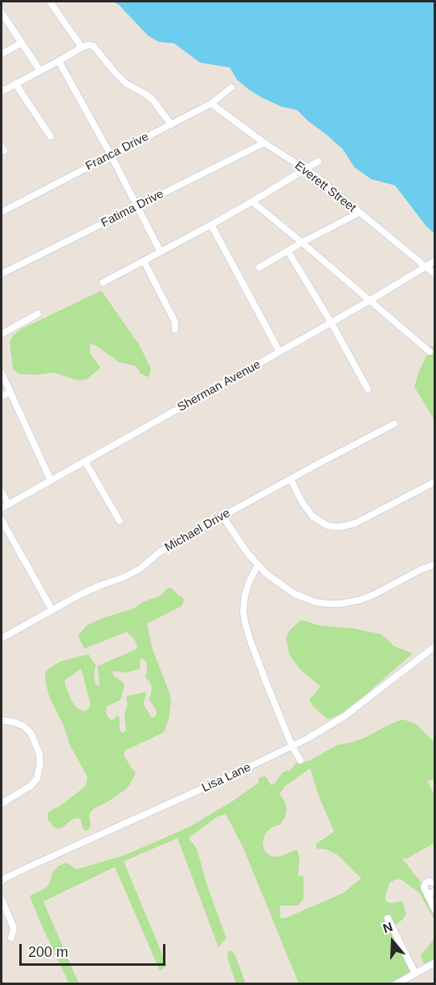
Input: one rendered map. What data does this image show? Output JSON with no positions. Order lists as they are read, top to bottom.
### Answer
{
  "streets": {
    "street": [
      "Franca Drive",
      "Everett Street",
      "Fatima Drive",
      "Sherman Avenue",
      "Michael Drive",
      "Lisa Lane"
    ]
  },
  "crossings": [
    ["Franca Drive", "Everett Street"],
    ["Everett Street", "Fatima Drive"],
    ["Everett Street", "Sherman Avenue"]
  ],
  "scale_bar": "200 m",
  "north": "top"
}
